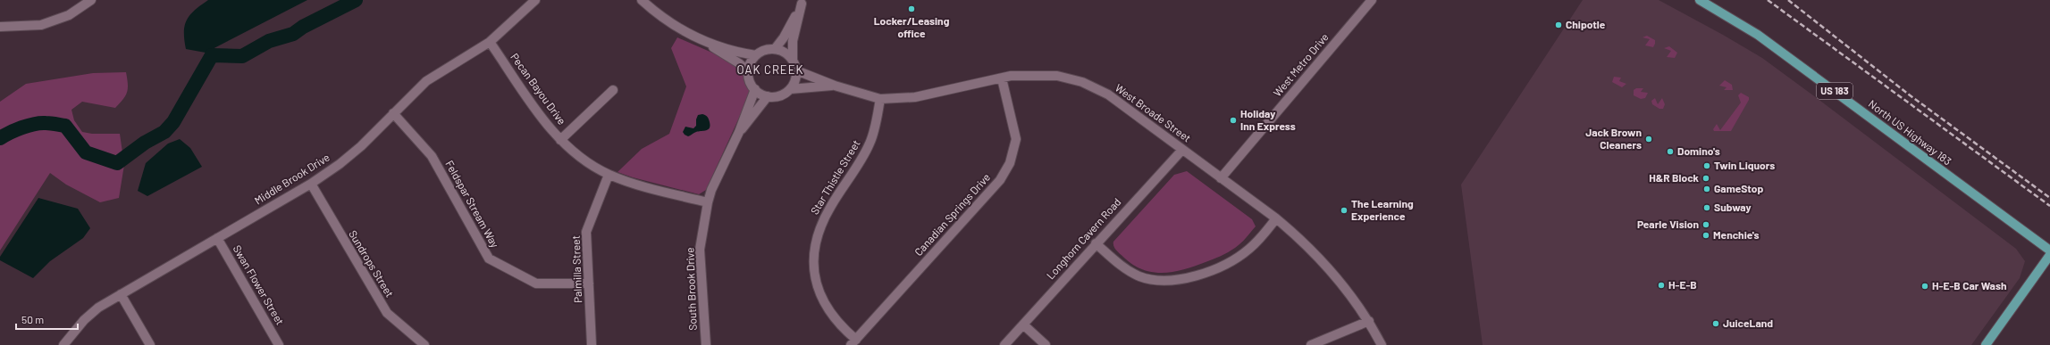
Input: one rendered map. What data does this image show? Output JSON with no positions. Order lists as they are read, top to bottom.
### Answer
{
  "streets": {
    "main road": ["US 183", "North US Highway 183"],
    "street": [
      "West Metro Drive",
      "Pecan Bayou Drive",
      "West Broade Street",
      "Star Thistle Street",
      "Middle Brook Drive",
      "Feldspar Stream Way",
      "Canadian Springs Drive",
      "Longhorn Cavern Road",
      "Sundrops Street",
      "Palmilla Street",
      "Swan Flower Street",
      "South Brook Drive"
    ]
  },
  "crossings": [
    ["West Metro Drive", "West Broade Street"],
    ["Pecan Bayou Drive", "Middle Brook Drive"],
    ["Pecan Bayou Drive", "Palmilla Street"],
    ["Pecan Bayou Drive", "South Brook Drive"],
    ["West Broade Street", "Star Thistle Street"],
    ["West Broade Street", "Canadian Springs Drive"],
    ["West Broade Street", "Longhorn Cavern Road"],
    ["West Broade Street", "South Brook Drive"],
    ["Star Thistle Street", "Canadian Springs Drive"],
    ["Middle Brook Drive", "Feldspar Stream Way"],
    ["Middle Brook Drive", "Sundrops Street"],
    ["Middle Brook Drive", "Swan Flower Street"],
    ["Feldspar Stream Way", "Palmilla Street"]
  ],
  "districts": ["OAK CREEK"],
  "places": [
    "Locker/Leasing office",
    "Chipotle",
    "Holiday Inn Express",
    "Jack Brown Cleaners",
    "Domino's",
    "Twin Liquors",
    "H&R Block",
    "GameStop",
    "Subway",
    "The Learning Experience",
    "Pearle Vision",
    "Menchie's",
    "H-E-B",
    "H-E-B Car Wash",
    "JuiceLand"
  ],
  "scale_bar": "50 m"
}
